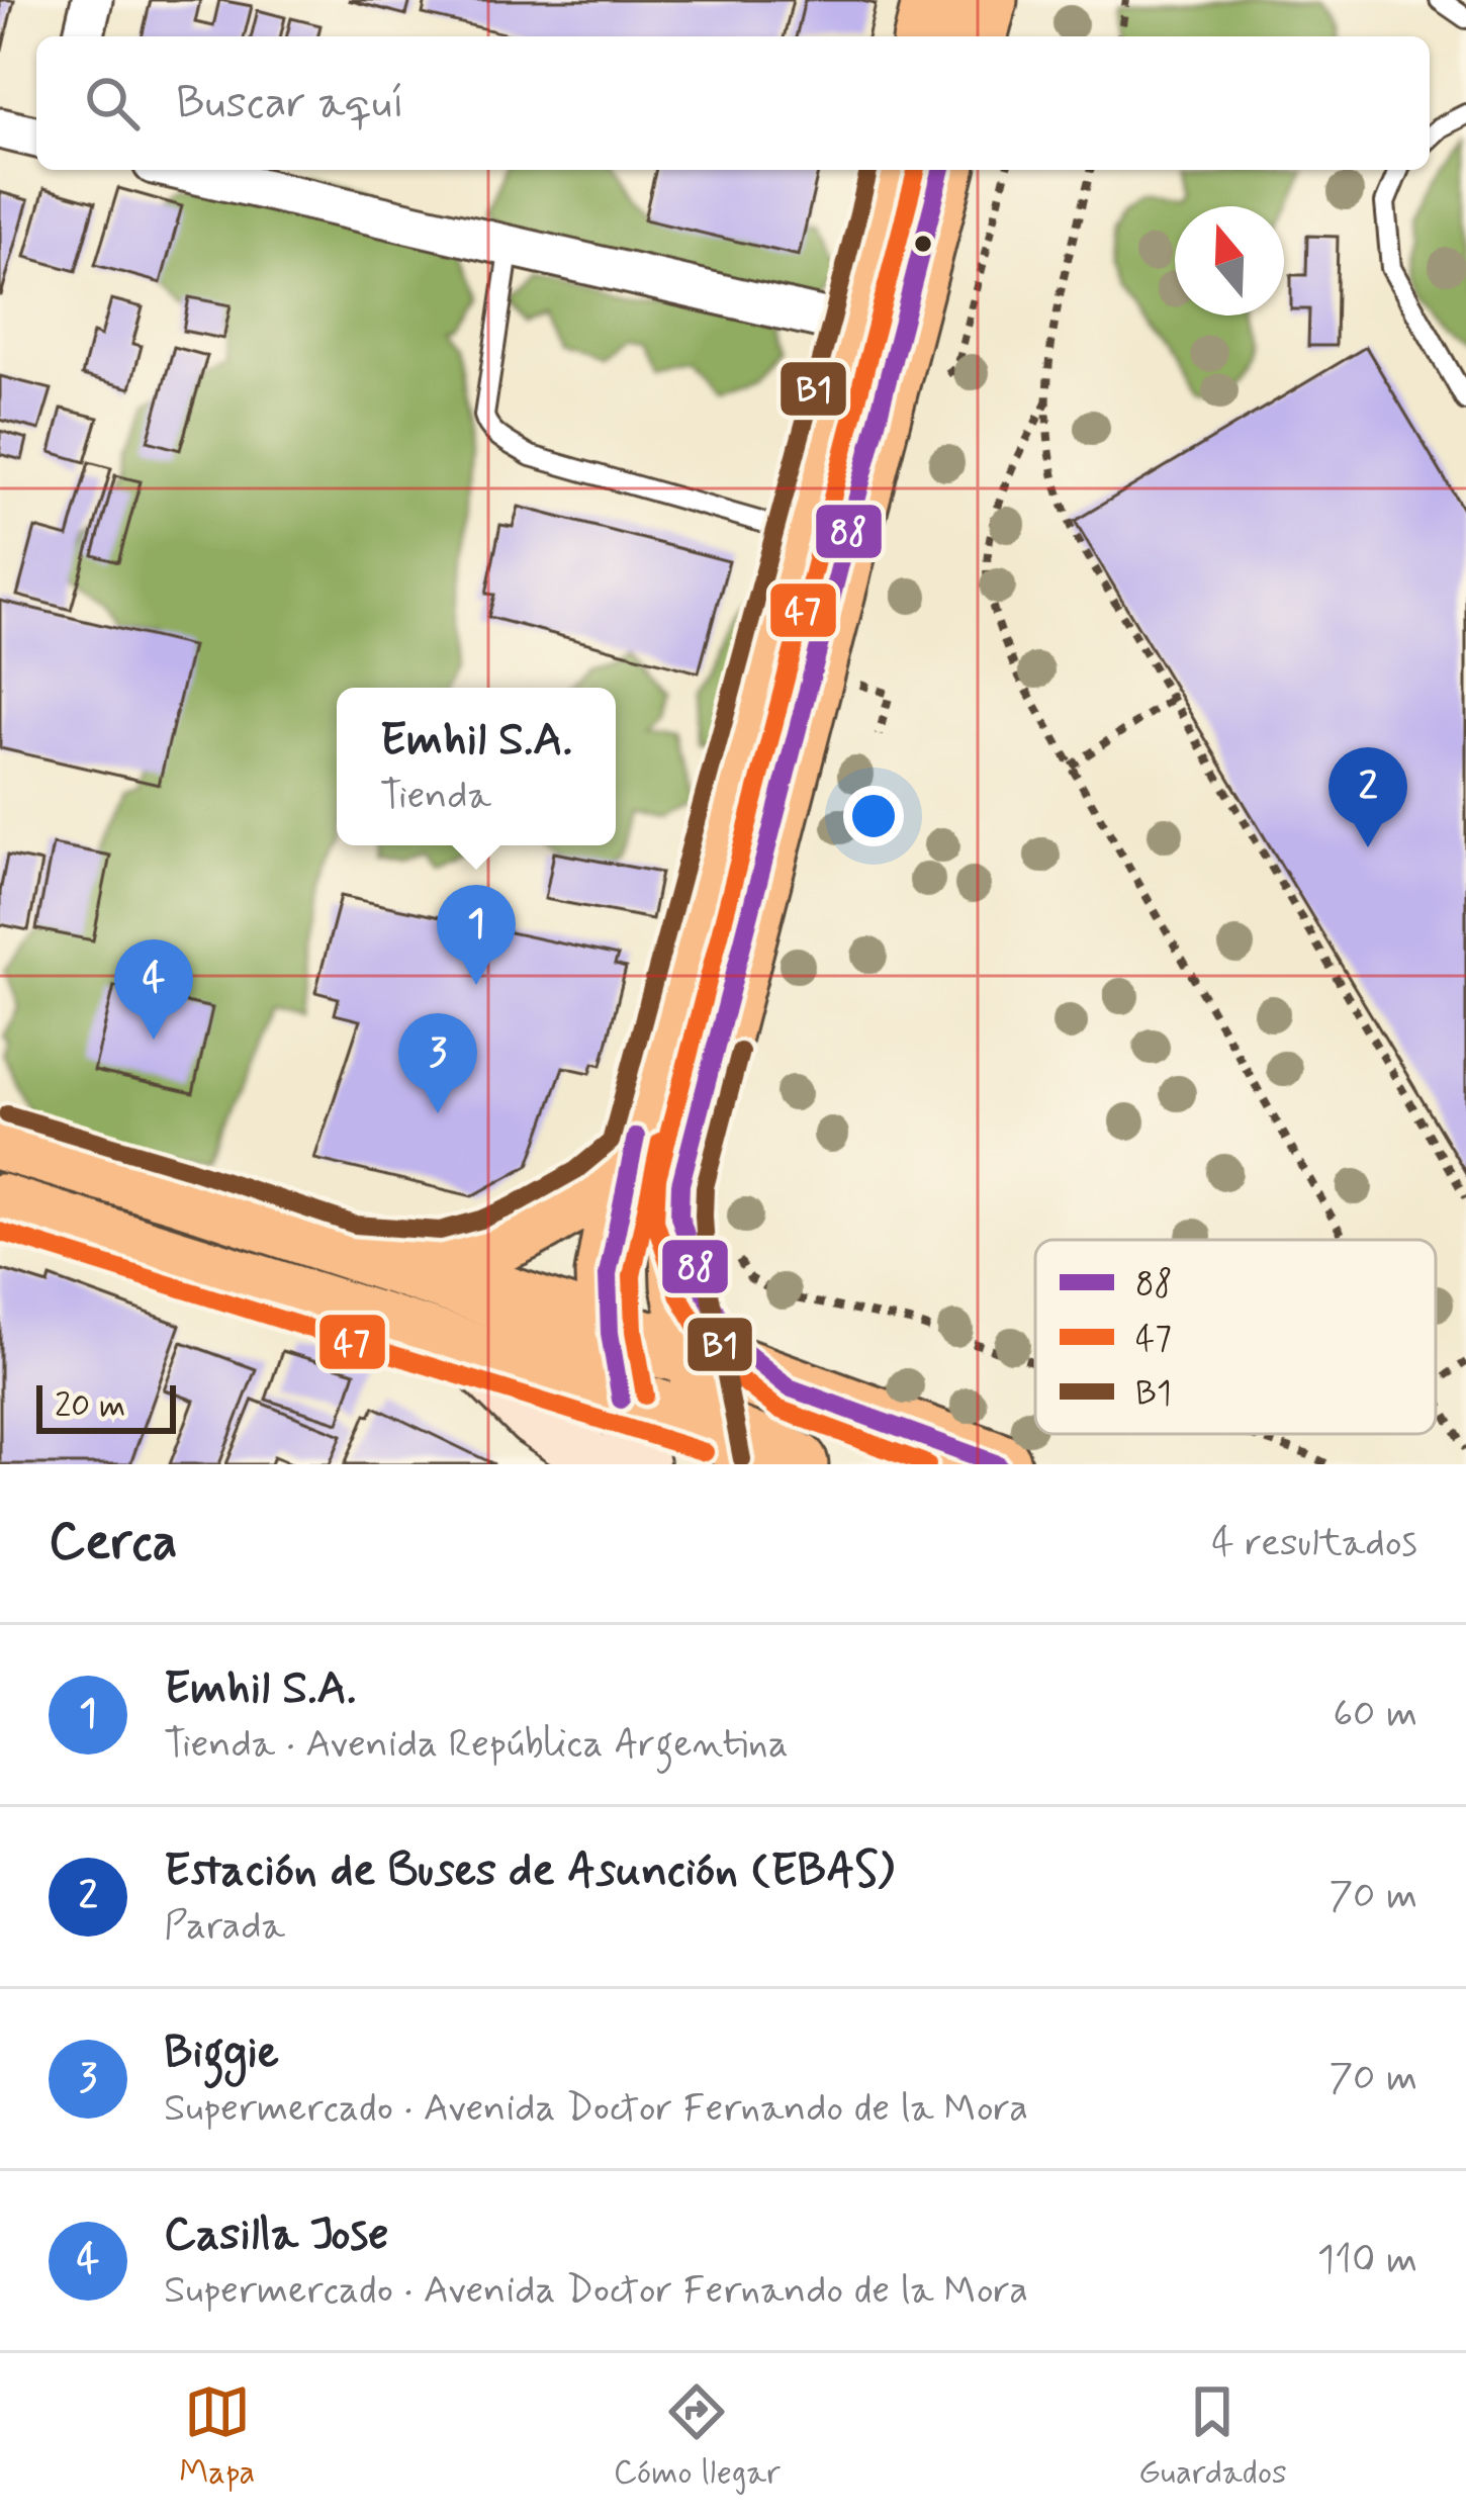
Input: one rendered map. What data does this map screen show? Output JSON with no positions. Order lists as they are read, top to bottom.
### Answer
{
  "lines": ["transit line 88", "transit line 47", "transit line B1"],
  "legend": ["88", "47", "B1"],
  "scale_bar": "20 m",
  "north": "top",
  "page": {
    "search": "Buscar aquí",
    "popup": ["Emhil S.A.", "Tienda"],
    "pins": [
      "2",
      "1",
      "4",
      "3"
    ],
    "scale": "20 m",
    "heading": ["Cerca", "4 resultados"],
    "list": [
      {
        "mark": "1",
        "name": "Emhil S.A.",
        "note": "Tienda · Avenida República Argentina",
        "value": "60 m"
      },
      {
        "mark": "2",
        "name": "Estación de Buses de Asunción (EBAS)",
        "note": "Parada",
        "value": "70 m"
      },
      {
        "mark": "3",
        "name": "Biggie",
        "note": "Supermercado · Avenida Doctor Fernando de la Mora",
        "value": "70 m"
      },
      {
        "mark": "4",
        "name": "Casilla Jose",
        "note": "Supermercado · Avenida Doctor Fernando de la Mora",
        "value": "110 m"
      }
    ],
    "nav": ["Mapa", "Cómo llegar", "Guardados"]
  }
}
